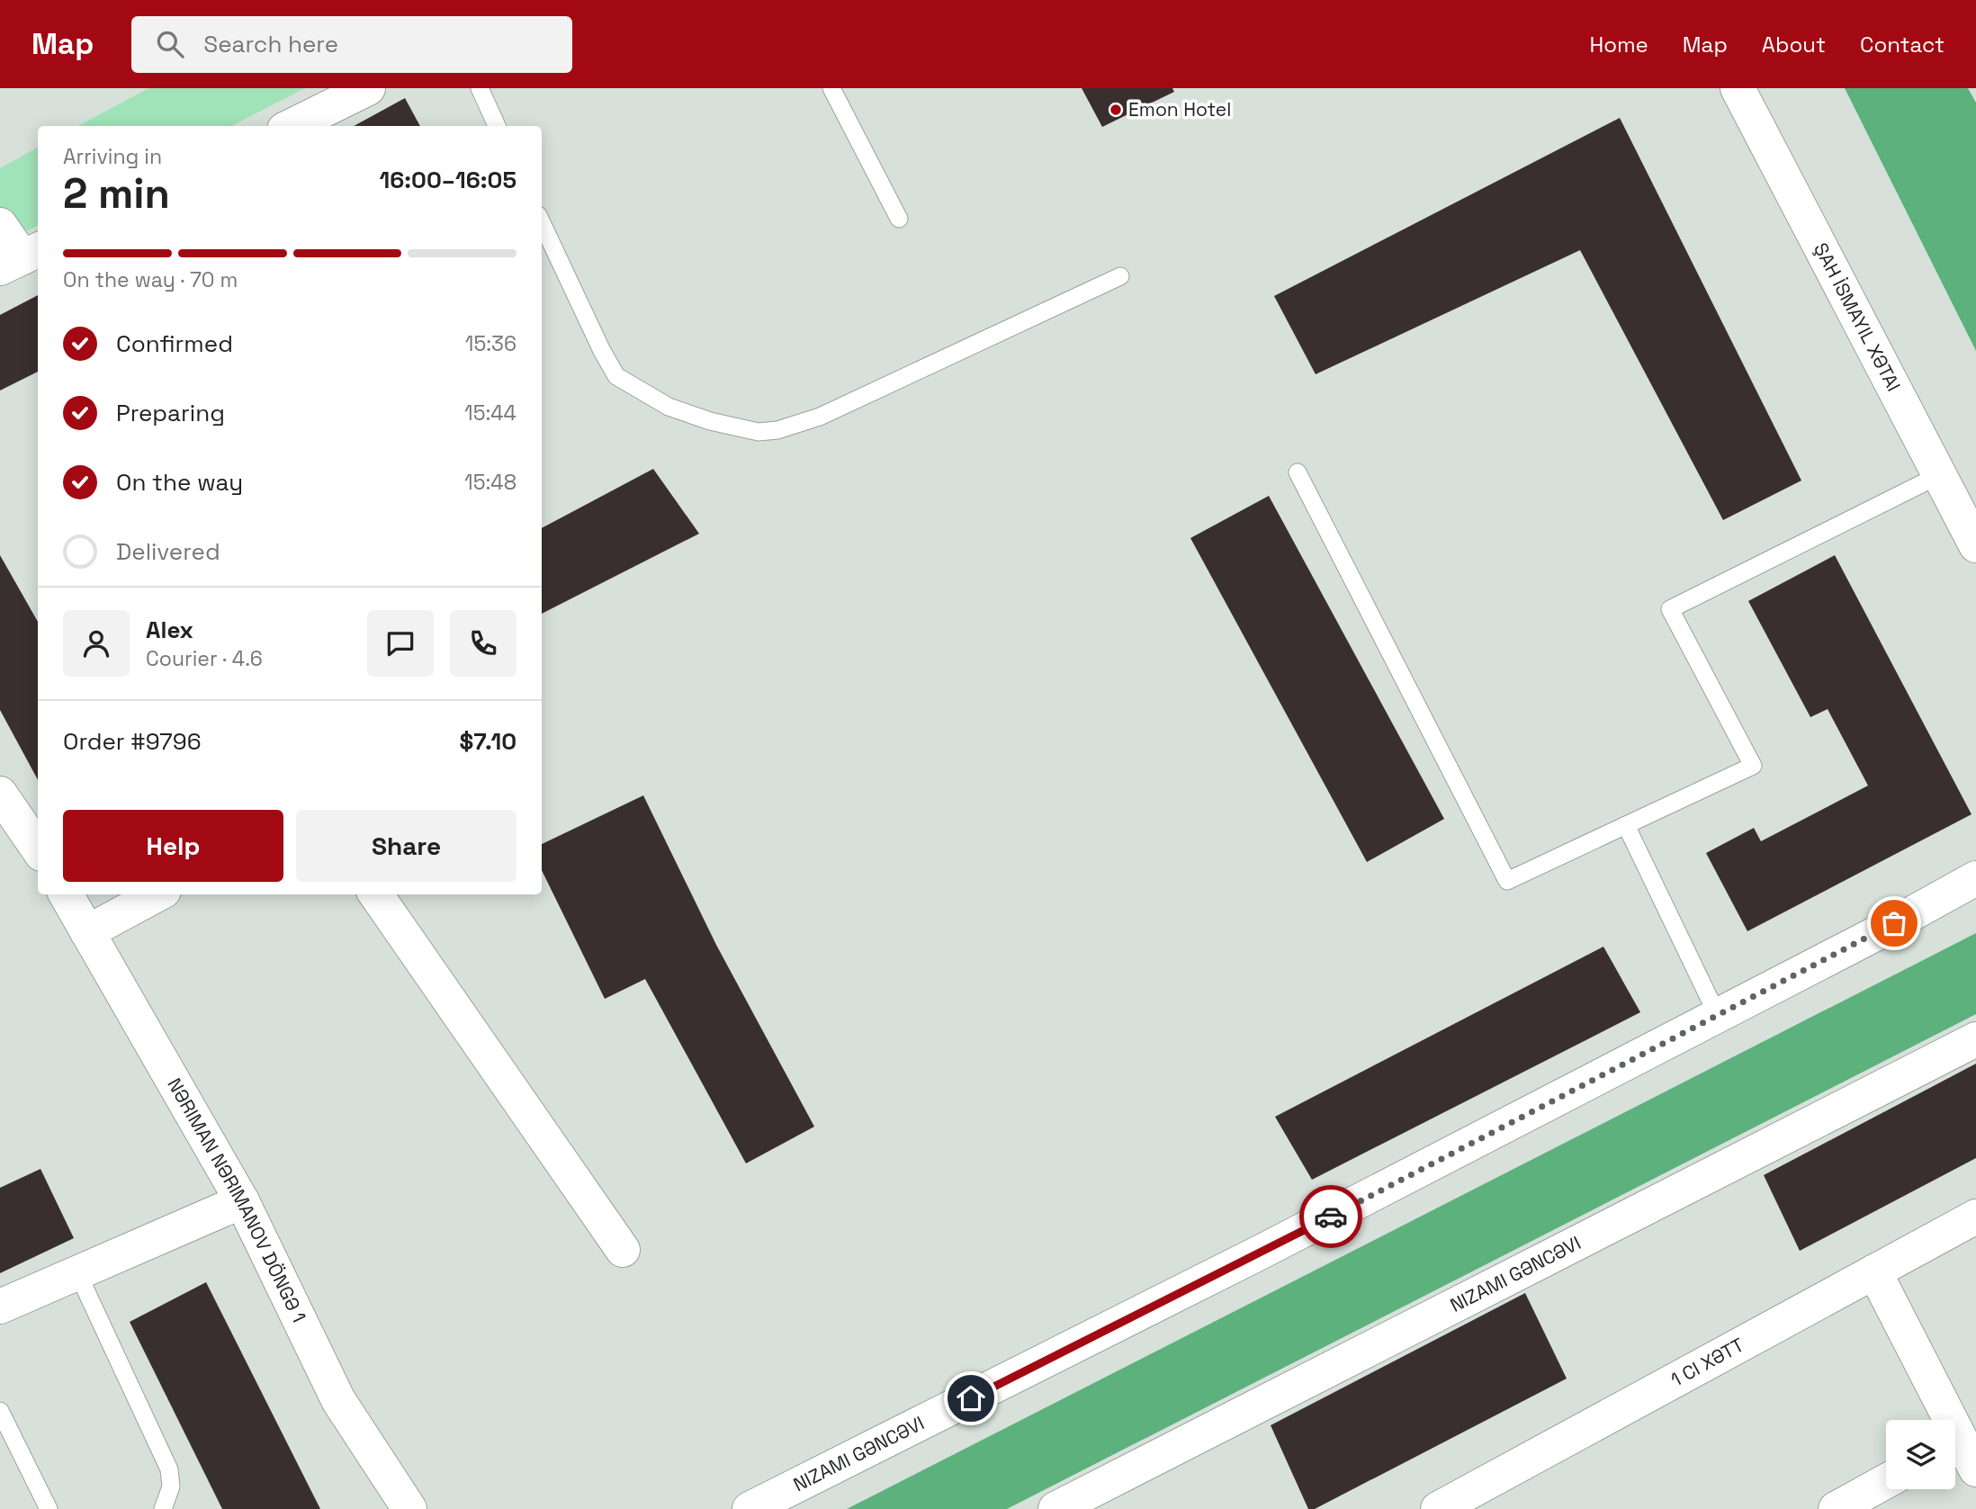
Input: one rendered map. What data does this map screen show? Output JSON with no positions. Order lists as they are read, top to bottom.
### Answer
{
  "streets": {
    "main road": ["NƏRIMAN NƏRIMANOV DÖNGƏ 1", "NIZAMI GƏNCƏVI", "1 CI XƏTT"]
  },
  "places": ["Emon Hotel"],
  "page": {
    "header": "Map",
    "search": "Search here",
    "nav": [
      "Home",
      "Map",
      "About",
      "Contact"
    ],
    "heading": ["2 min", "Arriving in", "16:00–16:05"],
    "panel": [
      "Alex",
      "Courier · 4.6",
      "Order #9796",
      "$7.10"
    ],
    "bar": "On the way · 70 m",
    "list": [
      ["Confirmed", "15:36"],
      ["Preparing", "15:44"],
      ["On the way", "15:48"],
      "Delivered"
    ],
    "buttons": ["Help", "Share"]
  }
}
